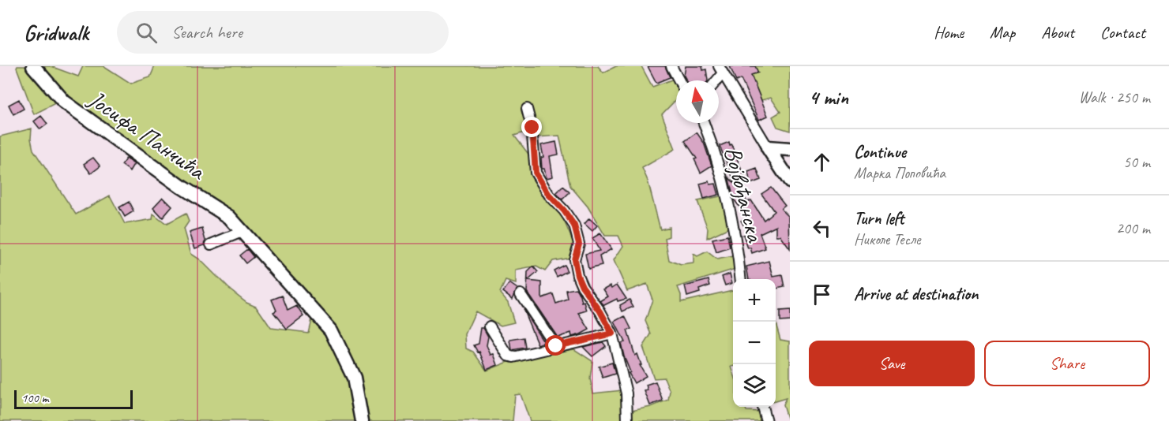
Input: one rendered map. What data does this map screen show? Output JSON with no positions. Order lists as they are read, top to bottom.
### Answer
{
  "streets": {
    "street": ["Јосифа Панчића", "Војвођанска"]
  },
  "scale_bar": "100 m",
  "north": "top",
  "page": {
    "header": "Gridwalk",
    "search": "Search here",
    "nav": [
      "Home",
      "Map",
      "About",
      "Contact"
    ],
    "heading": ["4 min", "Walk · 250 m"],
    "list": [
      ["Continue", "Марка Поповића", "50 m"],
      ["Turn left", "Николе Тесле", "200 m"],
      "Arrive at destination"
    ],
    "map_buttons": ["+", "−"],
    "buttons": ["Save", "Share"],
    "scale": "100 m"
  }
}
